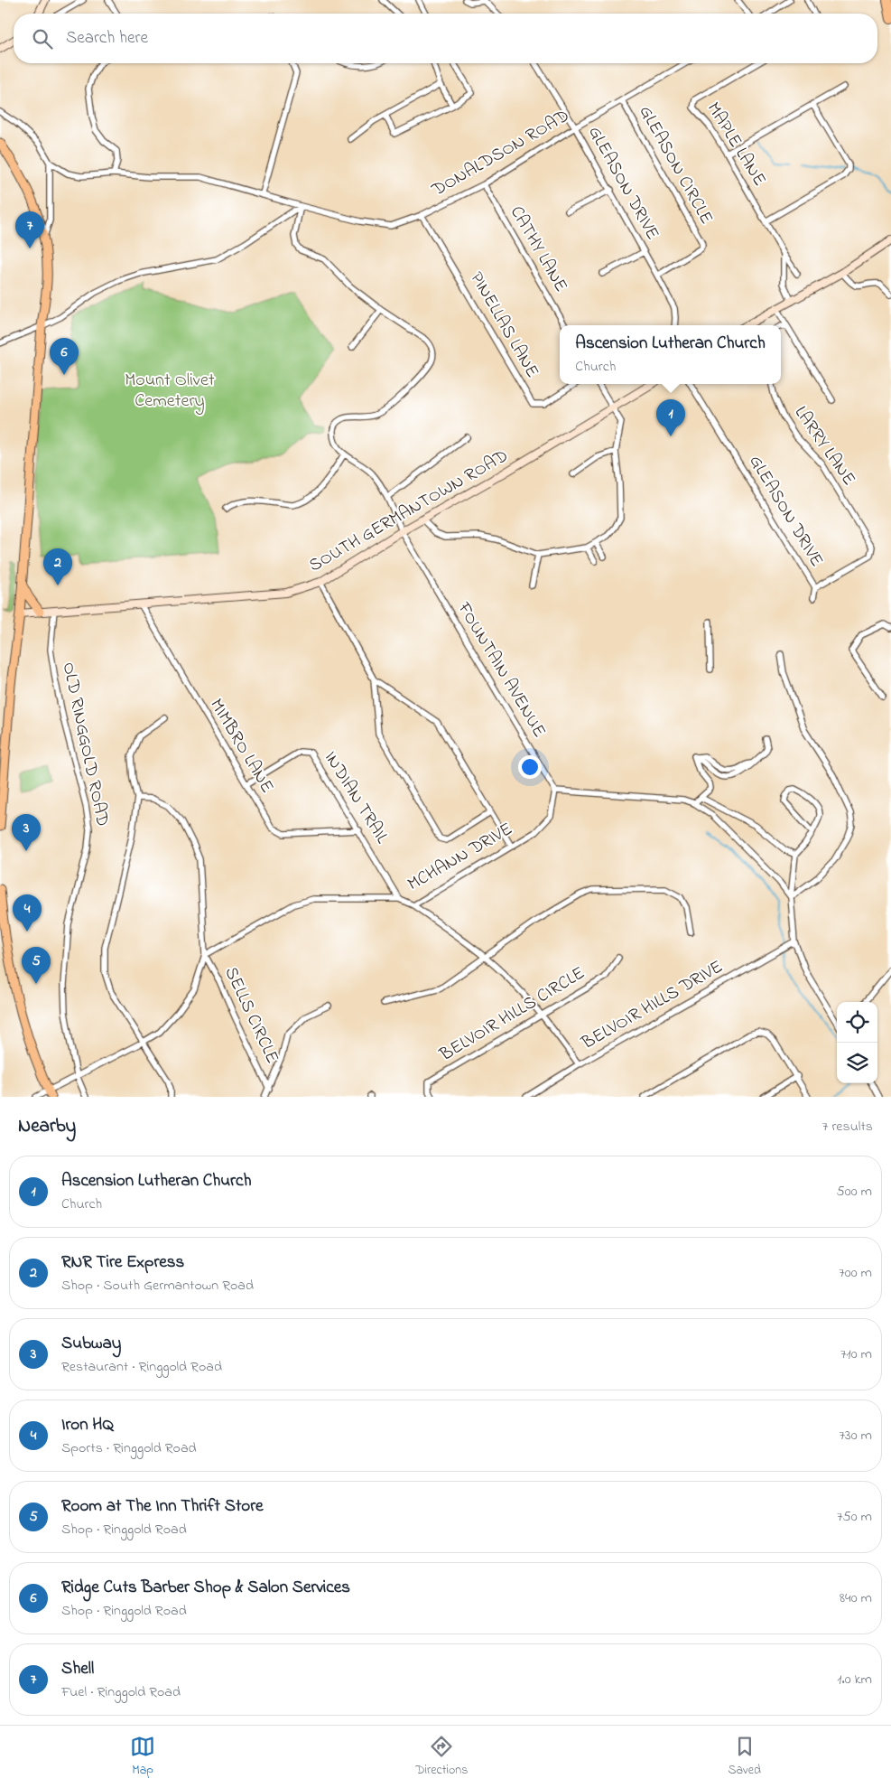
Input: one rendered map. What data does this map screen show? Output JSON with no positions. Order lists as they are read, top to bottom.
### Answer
{
  "streets": {
    "main road": ["SOUTH GERMANTOWN ROAD"],
    "street": [
      "MAPLE LANE",
      "DONALDSON ROAD",
      "GLEASON CIRCLE",
      "GLEASON DRIVE",
      "CATHY LANE",
      "PINELLAS LANE",
      "LARRY LANE",
      "FOUNTAIN AVENUE",
      "OLD RINGGOLD ROAD",
      "MIMBRO LANE",
      "INDIAN TRAIL",
      "MCHANN DRIVE",
      "BELVOIR HILLS DRIVE",
      "BELVOIR HILLS CIRCLE",
      "SELLS CIRCLE"
    ]
  },
  "crossings": [
    ["DONALDSON ROAD", "GLEASON CIRCLE"],
    ["DONALDSON ROAD", "GLEASON DRIVE"],
    ["DONALDSON ROAD", "CATHY LANE"],
    ["DONALDSON ROAD", "PINELLAS LANE"],
    ["GLEASON CIRCLE", "GLEASON DRIVE"],
    ["GLEASON DRIVE", "LARRY LANE"],
    ["SOUTH GERMANTOWN ROAD", "FOUNTAIN AVENUE"],
    ["SOUTH GERMANTOWN ROAD", "OLD RINGGOLD ROAD"],
    ["SOUTH GERMANTOWN ROAD", "MIMBRO LANE"],
    ["FOUNTAIN AVENUE", "MCHANN DRIVE"],
    ["MIMBRO LANE", "INDIAN TRAIL"],
    ["INDIAN TRAIL", "MCHANN DRIVE"],
    ["MCHANN DRIVE", "SELLS CIRCLE"]
  ],
  "parks": ["Mount Olivet Cemetery"],
  "page": {
    "search": "Search here",
    "pins": [
      "7",
      "6",
      "1",
      "2",
      "3",
      "4",
      "5"
    ],
    "popup": ["Ascension Lutheran Church", "Church"],
    "heading": ["Nearby", "7 results"],
    "list": [
      {
        "mark": "1",
        "name": "Ascension Lutheran Church",
        "note": "Church",
        "value": "500 m"
      },
      {
        "mark": "2",
        "name": "RNR Tire Express",
        "note": "Shop · South Germantown Road",
        "value": "700 m"
      },
      {
        "mark": "3",
        "name": "Subway",
        "note": "Restaurant · Ringgold Road",
        "value": "710 m"
      },
      {
        "mark": "4",
        "name": "Iron HQ",
        "note": "Sports · Ringgold Road",
        "value": "730 m"
      },
      {
        "mark": "5",
        "name": "Room at The Inn Thrift Store",
        "note": "Shop · Ringgold Road",
        "value": "750 m"
      },
      {
        "mark": "6",
        "name": "Ridge Cuts Barber Shop & Salon Services",
        "note": "Shop · Ringgold Road",
        "value": "840 m"
      },
      {
        "mark": "7",
        "name": "Shell",
        "note": "Fuel · Ringgold Road",
        "value": "1.0 km"
      }
    ],
    "nav": ["Map", "Directions", "Saved"]
  }
}
